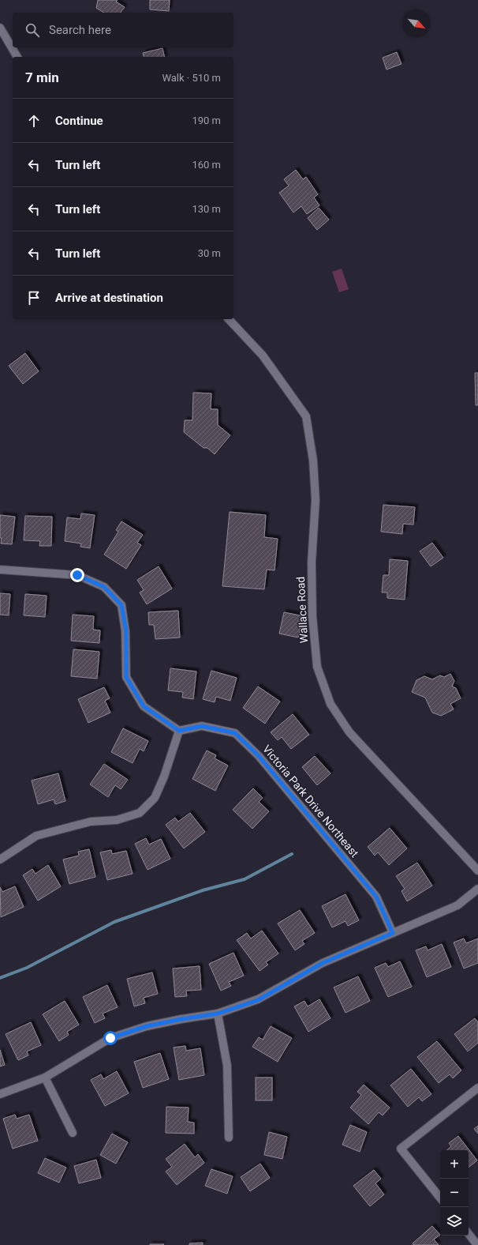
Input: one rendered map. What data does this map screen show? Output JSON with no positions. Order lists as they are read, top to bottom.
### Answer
{
  "streets": {
    "street": ["Wallace Road", "Victoria Park Drive Northeast"]
  },
  "north": "bottom right",
  "page": {
    "search": "Search here",
    "heading": ["7 min", "Walk · 510 m"],
    "list": [
      ["Continue", "190 m"],
      ["Turn left", "160 m"],
      ["Turn left", "130 m"],
      ["Turn left", "30 m"],
      "Arrive at destination"
    ],
    "map_buttons": ["+", "−"]
  }
}
